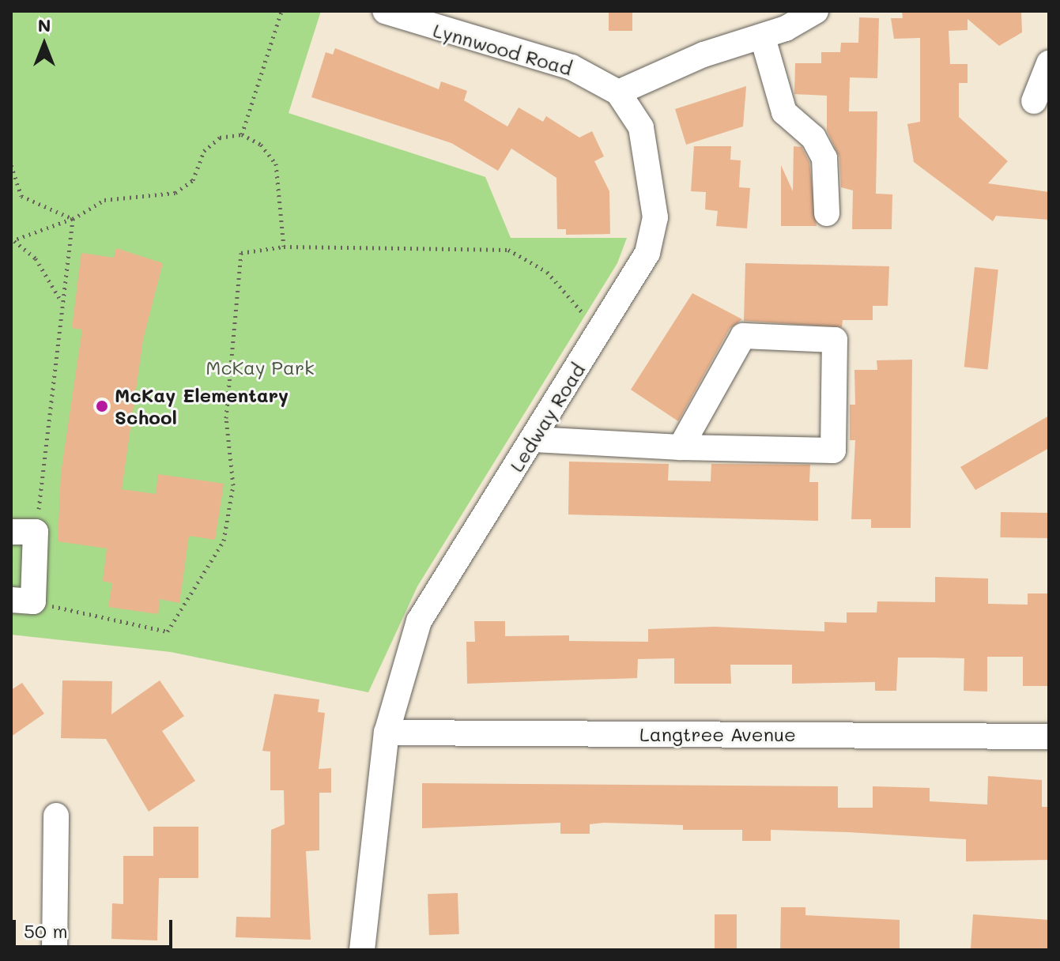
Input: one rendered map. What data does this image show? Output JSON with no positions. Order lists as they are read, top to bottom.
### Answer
{
  "streets": {
    "street": ["Lynnwood Road", "Ledway Road", "Langtree Avenue"]
  },
  "crossings": [
    ["Lynnwood Road", "Ledway Road"],
    ["Ledway Road", "Langtree Avenue"]
  ],
  "parks": ["McKay Park"],
  "places": ["McKay Elementary School"],
  "scale_bar": "50 m",
  "north": "top"
}
